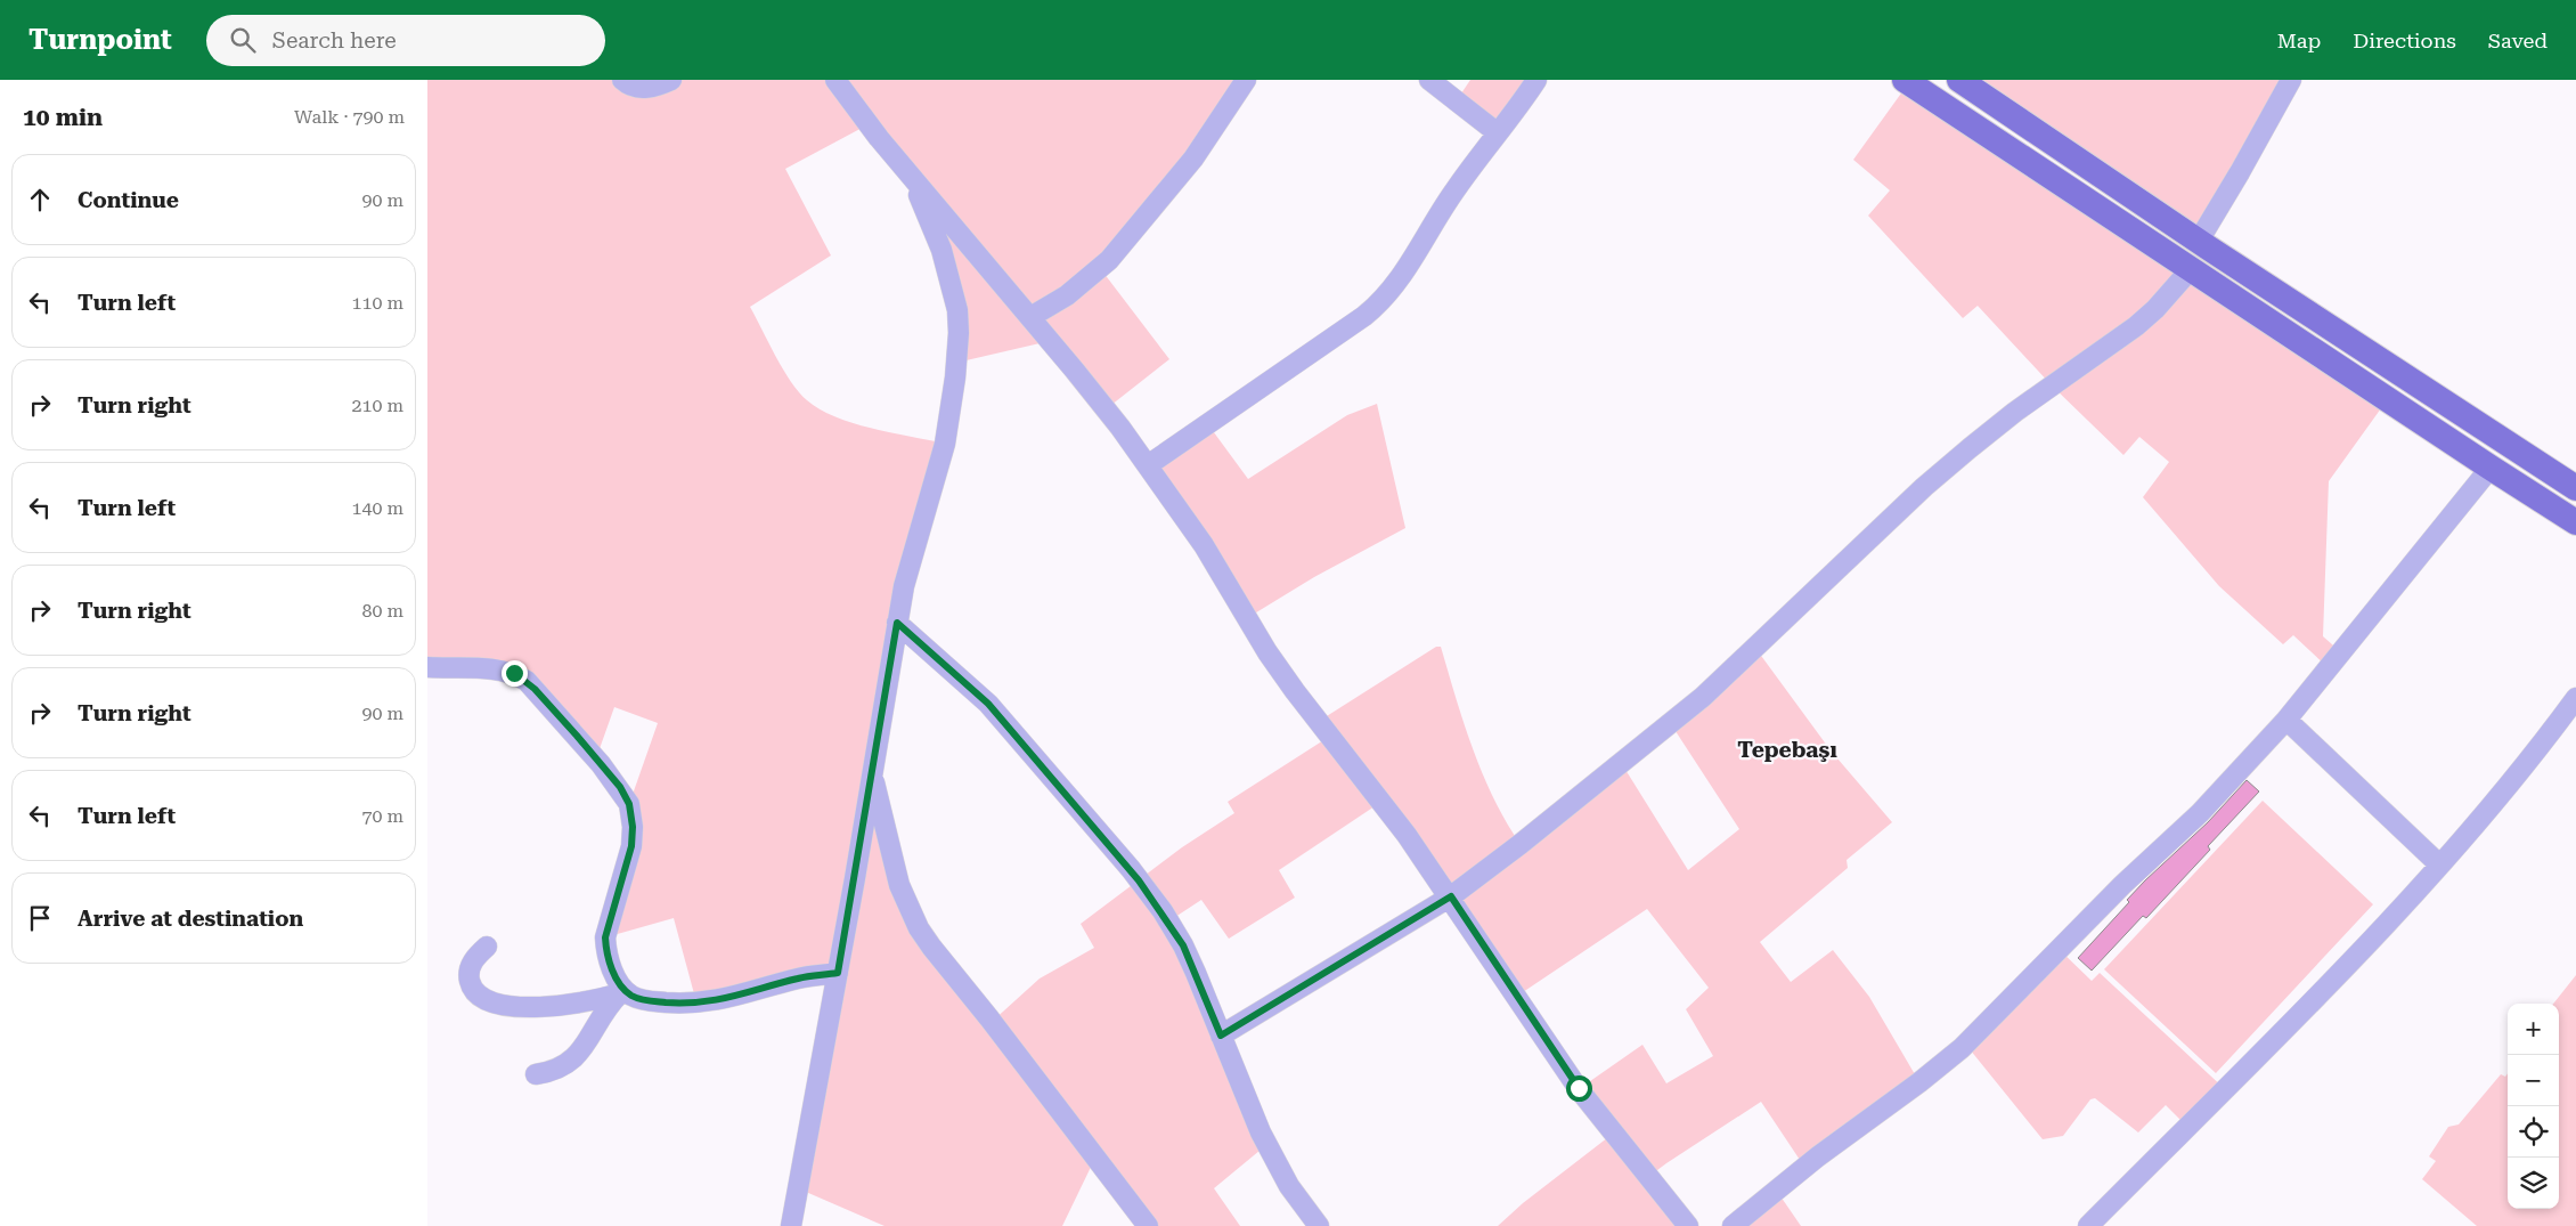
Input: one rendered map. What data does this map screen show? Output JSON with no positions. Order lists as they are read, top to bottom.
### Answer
{
  "districts": ["Tepebaşı"],
  "page": {
    "header": "Turnpoint",
    "search": "Search here",
    "nav": ["Map", "Directions", "Saved"],
    "heading": ["10 min", "Walk · 790 m"],
    "list": [
      ["Continue", "90 m"],
      ["Turn left", "110 m"],
      ["Turn right", "210 m"],
      ["Turn left", "140 m"],
      ["Turn right", "80 m"],
      ["Turn right", "90 m"],
      ["Turn left", "70 m"],
      "Arrive at destination"
    ],
    "map_buttons": ["+", "−"]
  }
}
